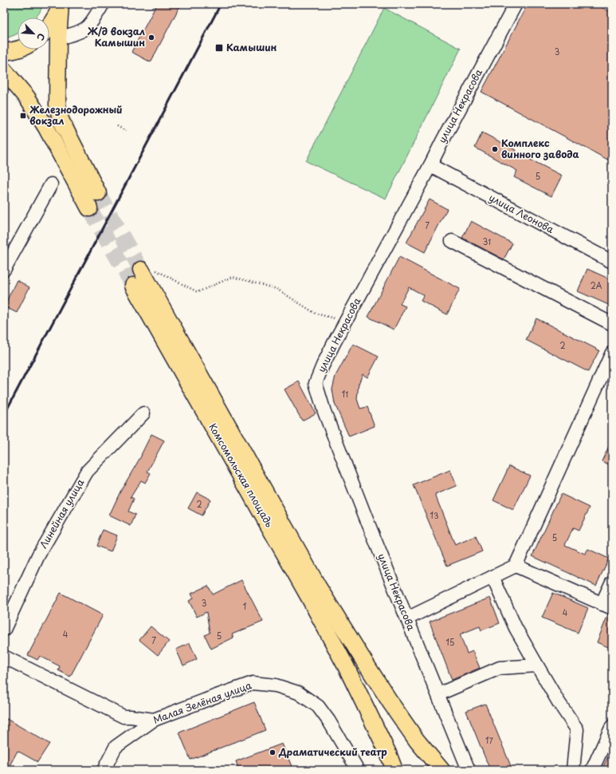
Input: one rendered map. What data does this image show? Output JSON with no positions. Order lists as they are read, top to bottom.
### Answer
{
  "streets": {
    "main road": ["Комсомольская площадь"],
    "street": [
      "улица Некрасова",
      "улица Леонова",
      "Линейная улица",
      "Малая Зелёная улица"
    ]
  },
  "crossings": [
    ["улица Некрасова", "улица Леонова"]
  ],
  "places": {
    "other": ["Ж/д вокзал Камышин", "Комплекс винного завода", "Драматический театр"],
    "transit": ["Камышин", "Железнодорожный вокзал"]
  },
  "house_numbers": [
    "3",
    "5",
    "7",
    "31",
    "2А",
    "2",
    "11",
    "2",
    "13",
    "5",
    "3",
    "1",
    "4",
    "4",
    "5",
    "7",
    "15",
    "17"
  ],
  "north": "bottom right"
}
